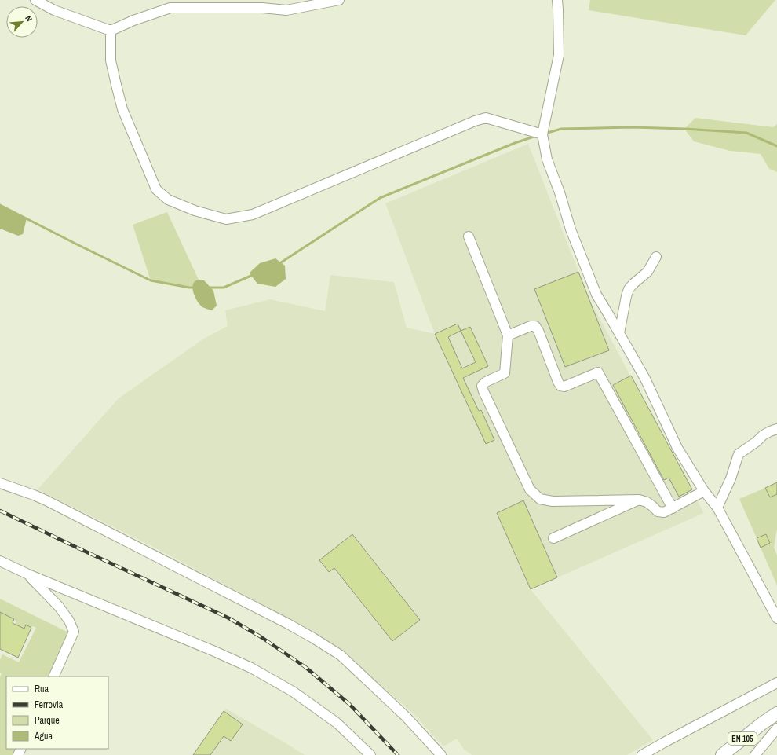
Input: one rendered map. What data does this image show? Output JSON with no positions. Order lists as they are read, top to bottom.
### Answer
{
  "streets": {
    "main road": ["EN 105"]
  },
  "legend": [
    "Rua",
    "Ferrovia",
    "Parque",
    "Água"
  ],
  "north": "top right"
}
